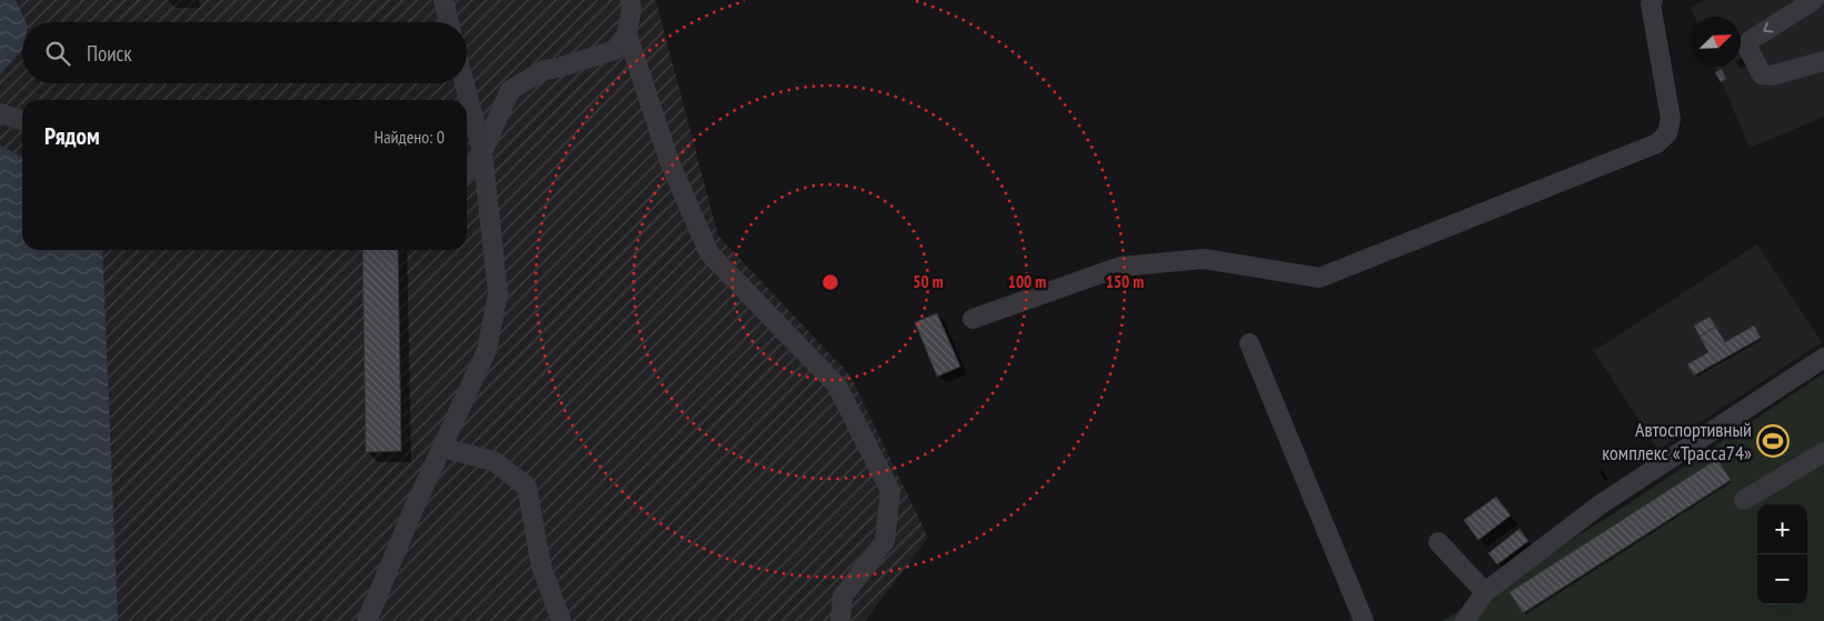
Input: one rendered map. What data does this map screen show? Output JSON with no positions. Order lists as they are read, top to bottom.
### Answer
{
  "places": {
    "sports": ["Автоспортивный комплекс «Трасса74»"]
  },
  "north": "top right",
  "page": {
    "search": "Поиск",
    "heading": ["Рядом", "Найдено: 0"],
    "map_buttons": ["+", "−"]
  },
  "rings": ["50 m", "100 m", "150 m"]
}
